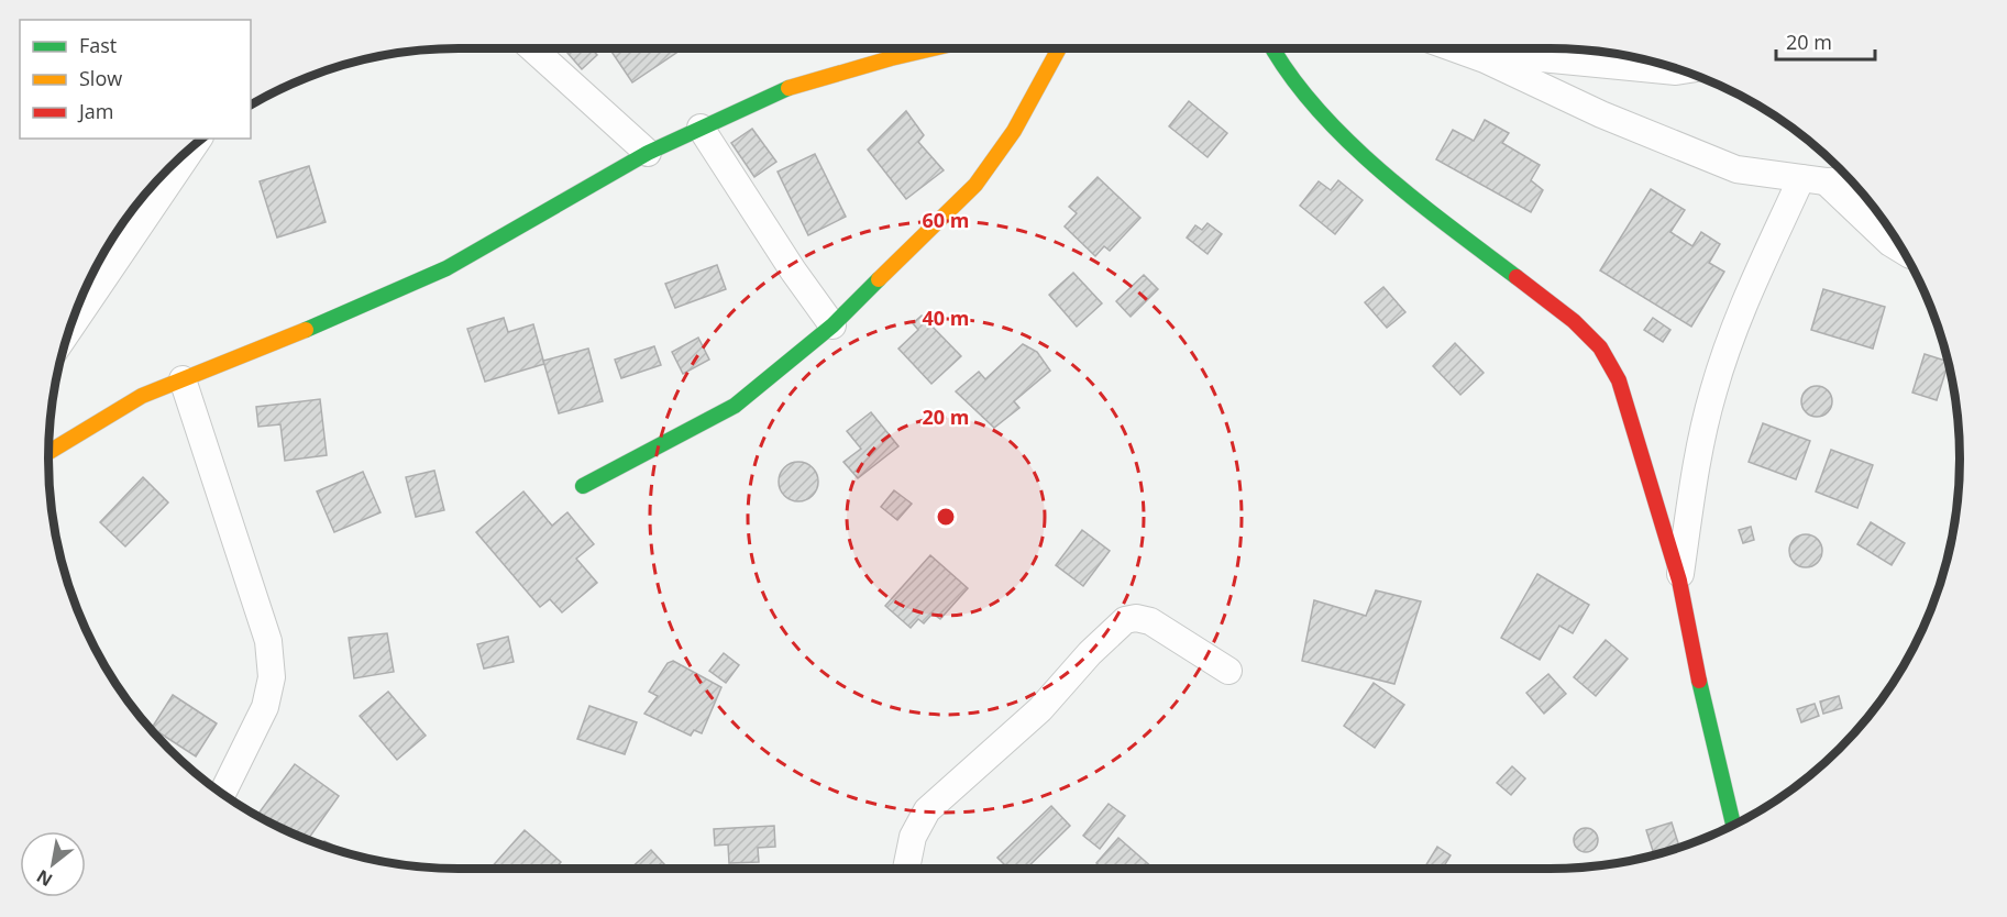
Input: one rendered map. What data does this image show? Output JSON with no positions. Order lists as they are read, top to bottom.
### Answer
{
  "legend": ["Fast", "Slow", "Jam"],
  "scale_bar": "20 m",
  "north": "bottom left",
  "rings": ["60 m", "40 m", "20 m"]
}
